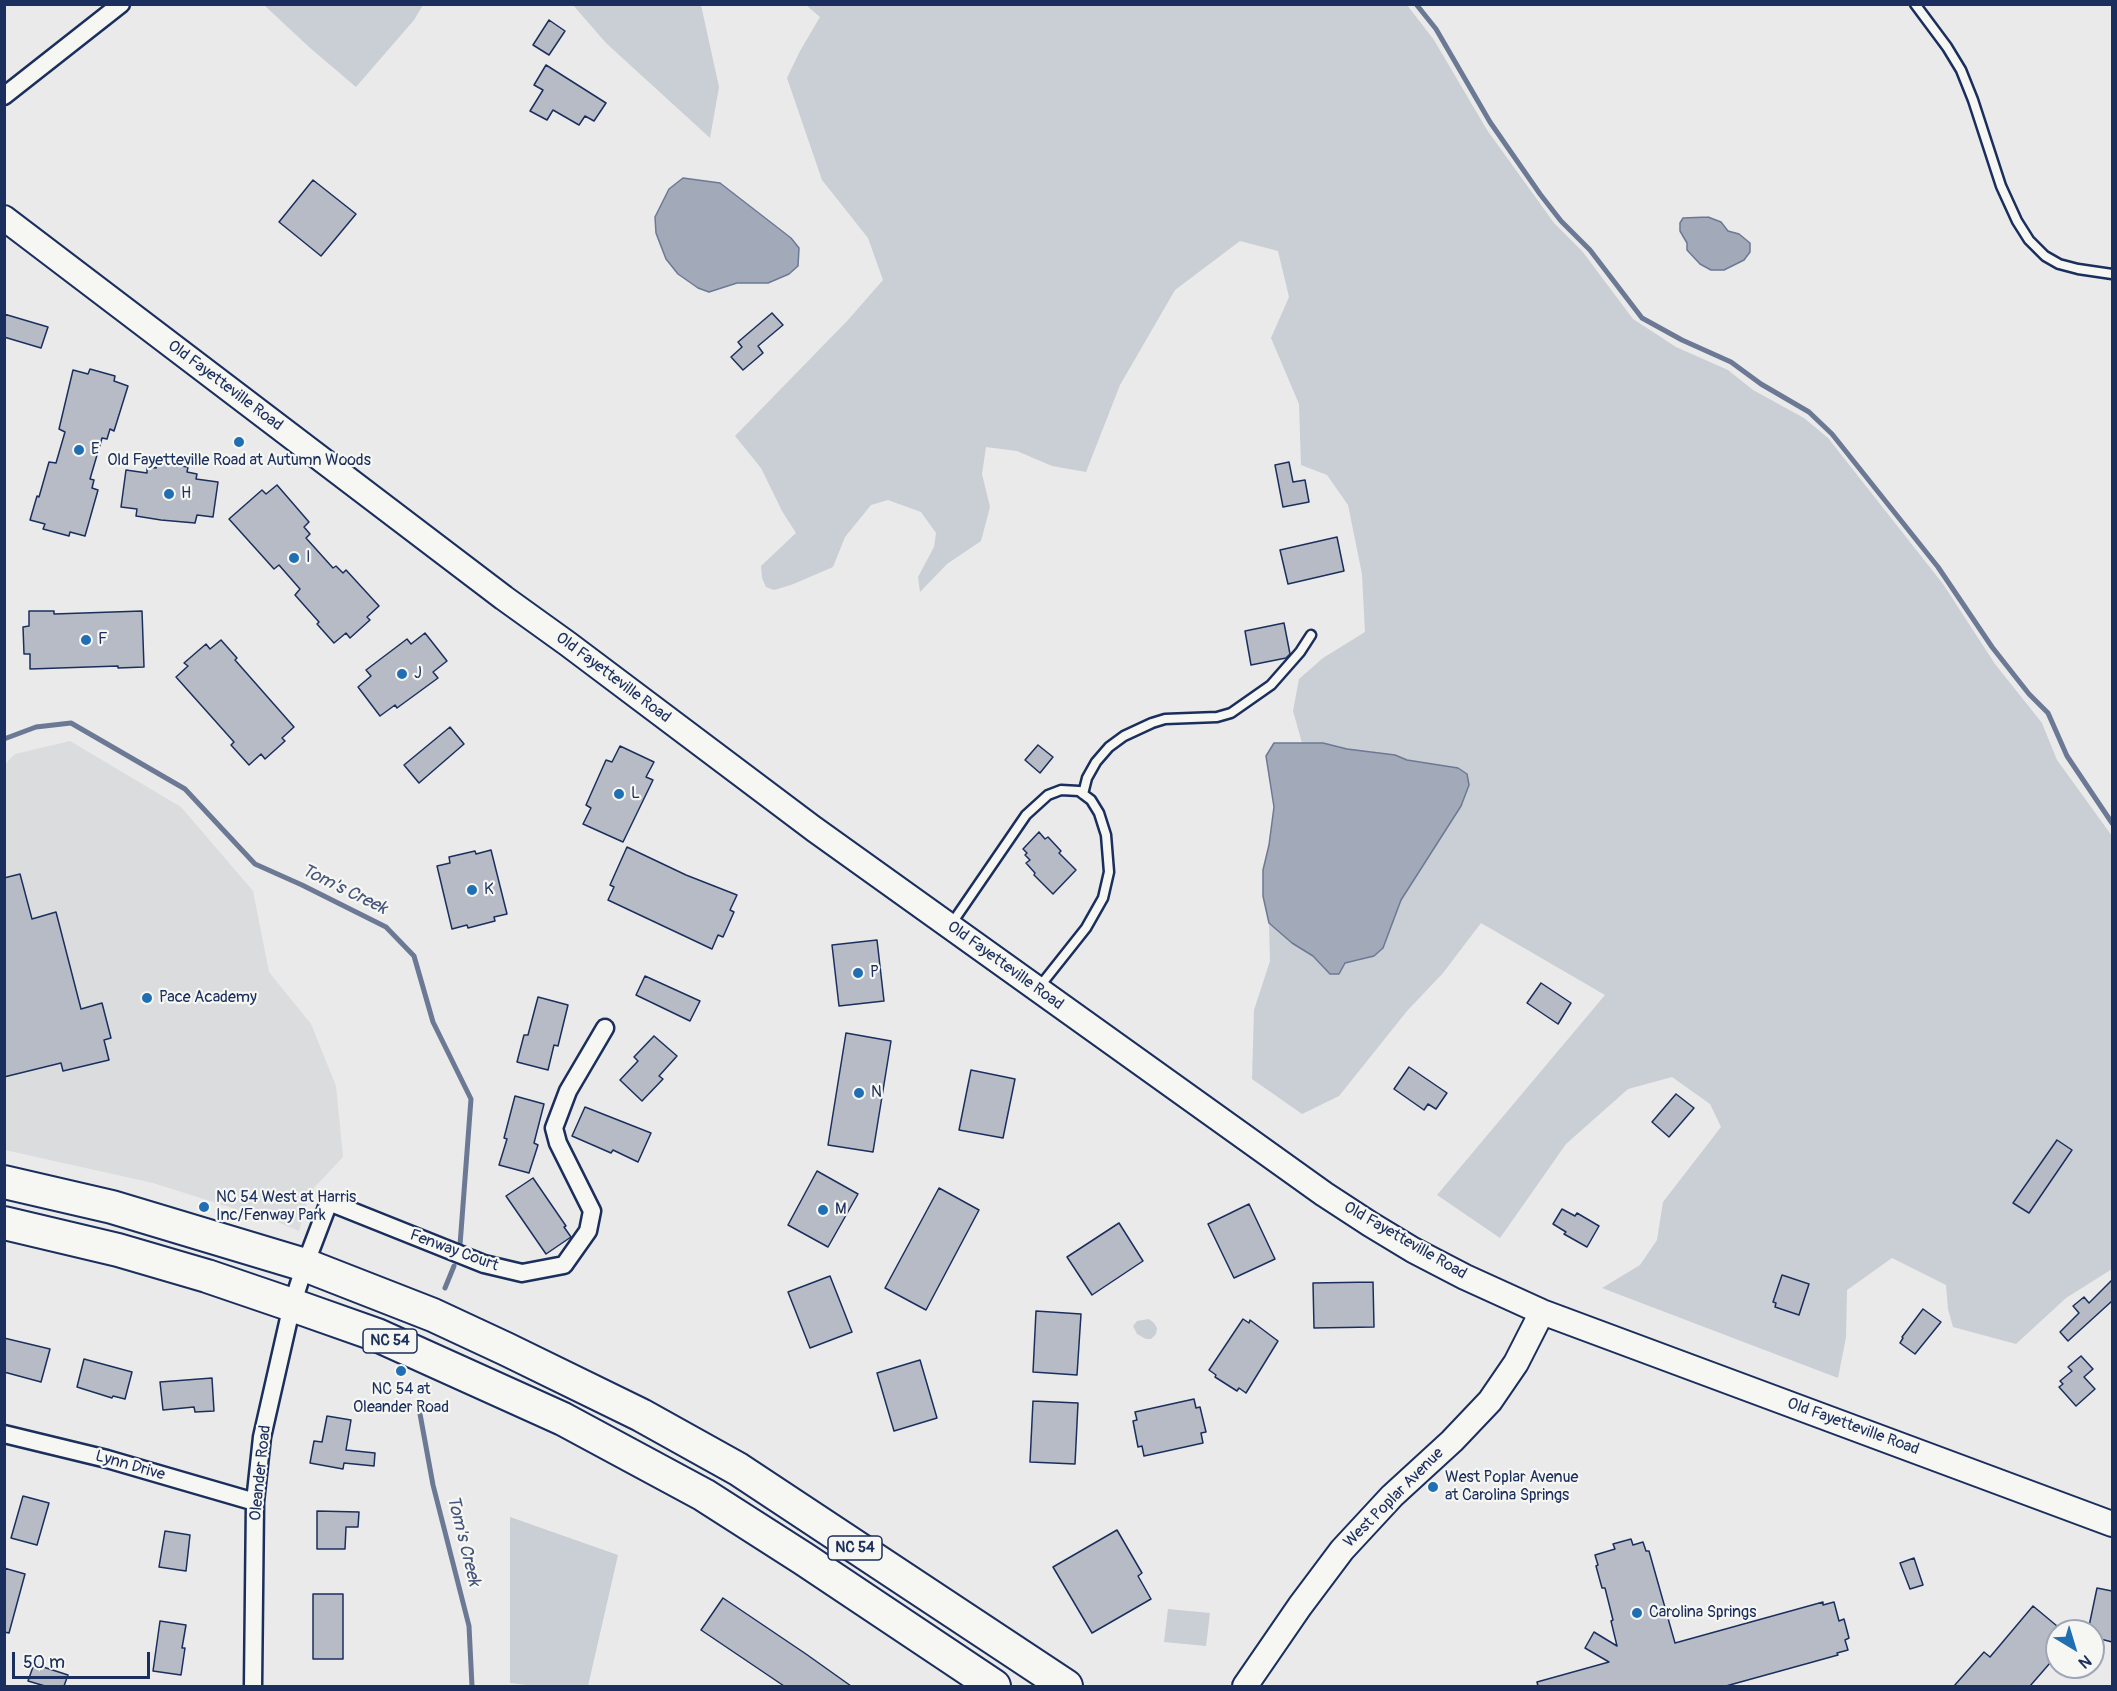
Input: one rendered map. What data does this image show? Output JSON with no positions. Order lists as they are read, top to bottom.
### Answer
{
  "streets": {
    "highway": ["NC 54"],
    "street": [
      "Old Fayetteville Road",
      "Fenway Court",
      "Lynn Drive",
      "Oleander Road",
      "West Poplar Avenue"
    ]
  },
  "crossings": [
    ["Old Fayetteville Road", "West Poplar Avenue"],
    ["Fenway Court", "NC 54"],
    ["Fenway Court", "Oleander Road"],
    ["NC 54", "Oleander Road"],
    ["Lynn Drive", "Oleander Road"]
  ],
  "water": ["Tom's Creek"],
  "places": [
    "Old Fayetteville Road at Autumn Woods",
    "E",
    "H",
    "I",
    "F",
    "J",
    "L",
    "K",
    "P",
    "Pace Academy",
    "N",
    "NC 54 West at Harris Inc/Fenway Park",
    "M",
    "NC 54 at Oleander Road",
    "West Poplar Avenue at Carolina Springs",
    "Carolina Springs"
  ],
  "scale_bar": "50 m",
  "north": "bottom right"
}
